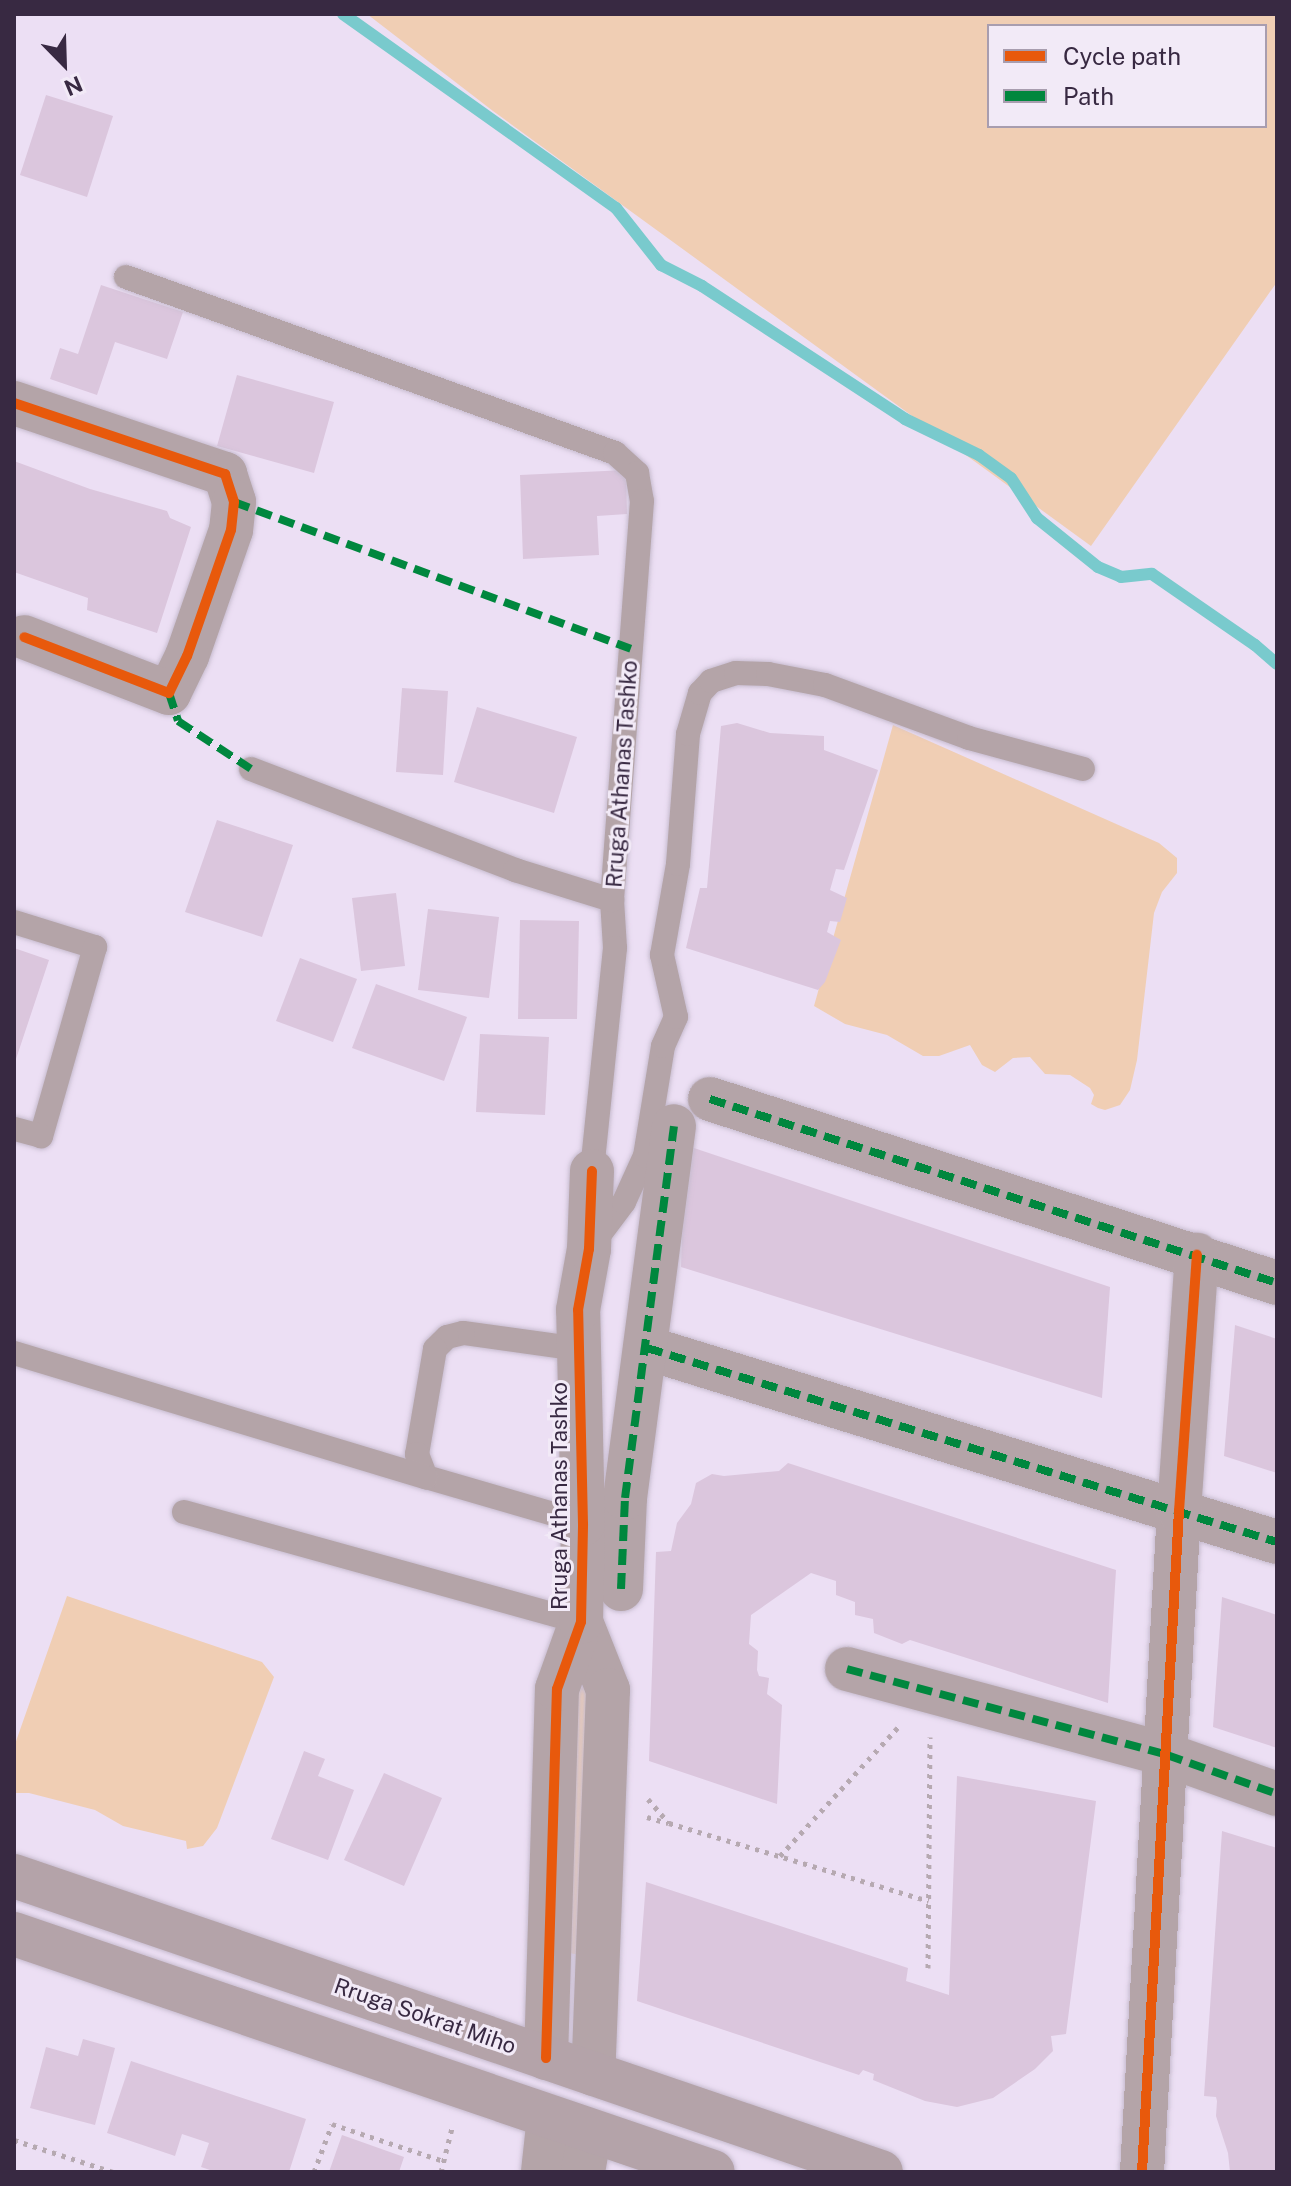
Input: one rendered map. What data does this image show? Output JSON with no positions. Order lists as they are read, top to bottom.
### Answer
{
  "streets": {
    "main road": ["Rruga Sokrat Miho"],
    "street": ["Rruga Athanas Tashko"]
  },
  "crossings": [
    ["Rruga Athanas Tashko", "Rruga Sokrat Miho"]
  ],
  "legend": ["Cycle path", "Path"],
  "north": "bottom right"
}
